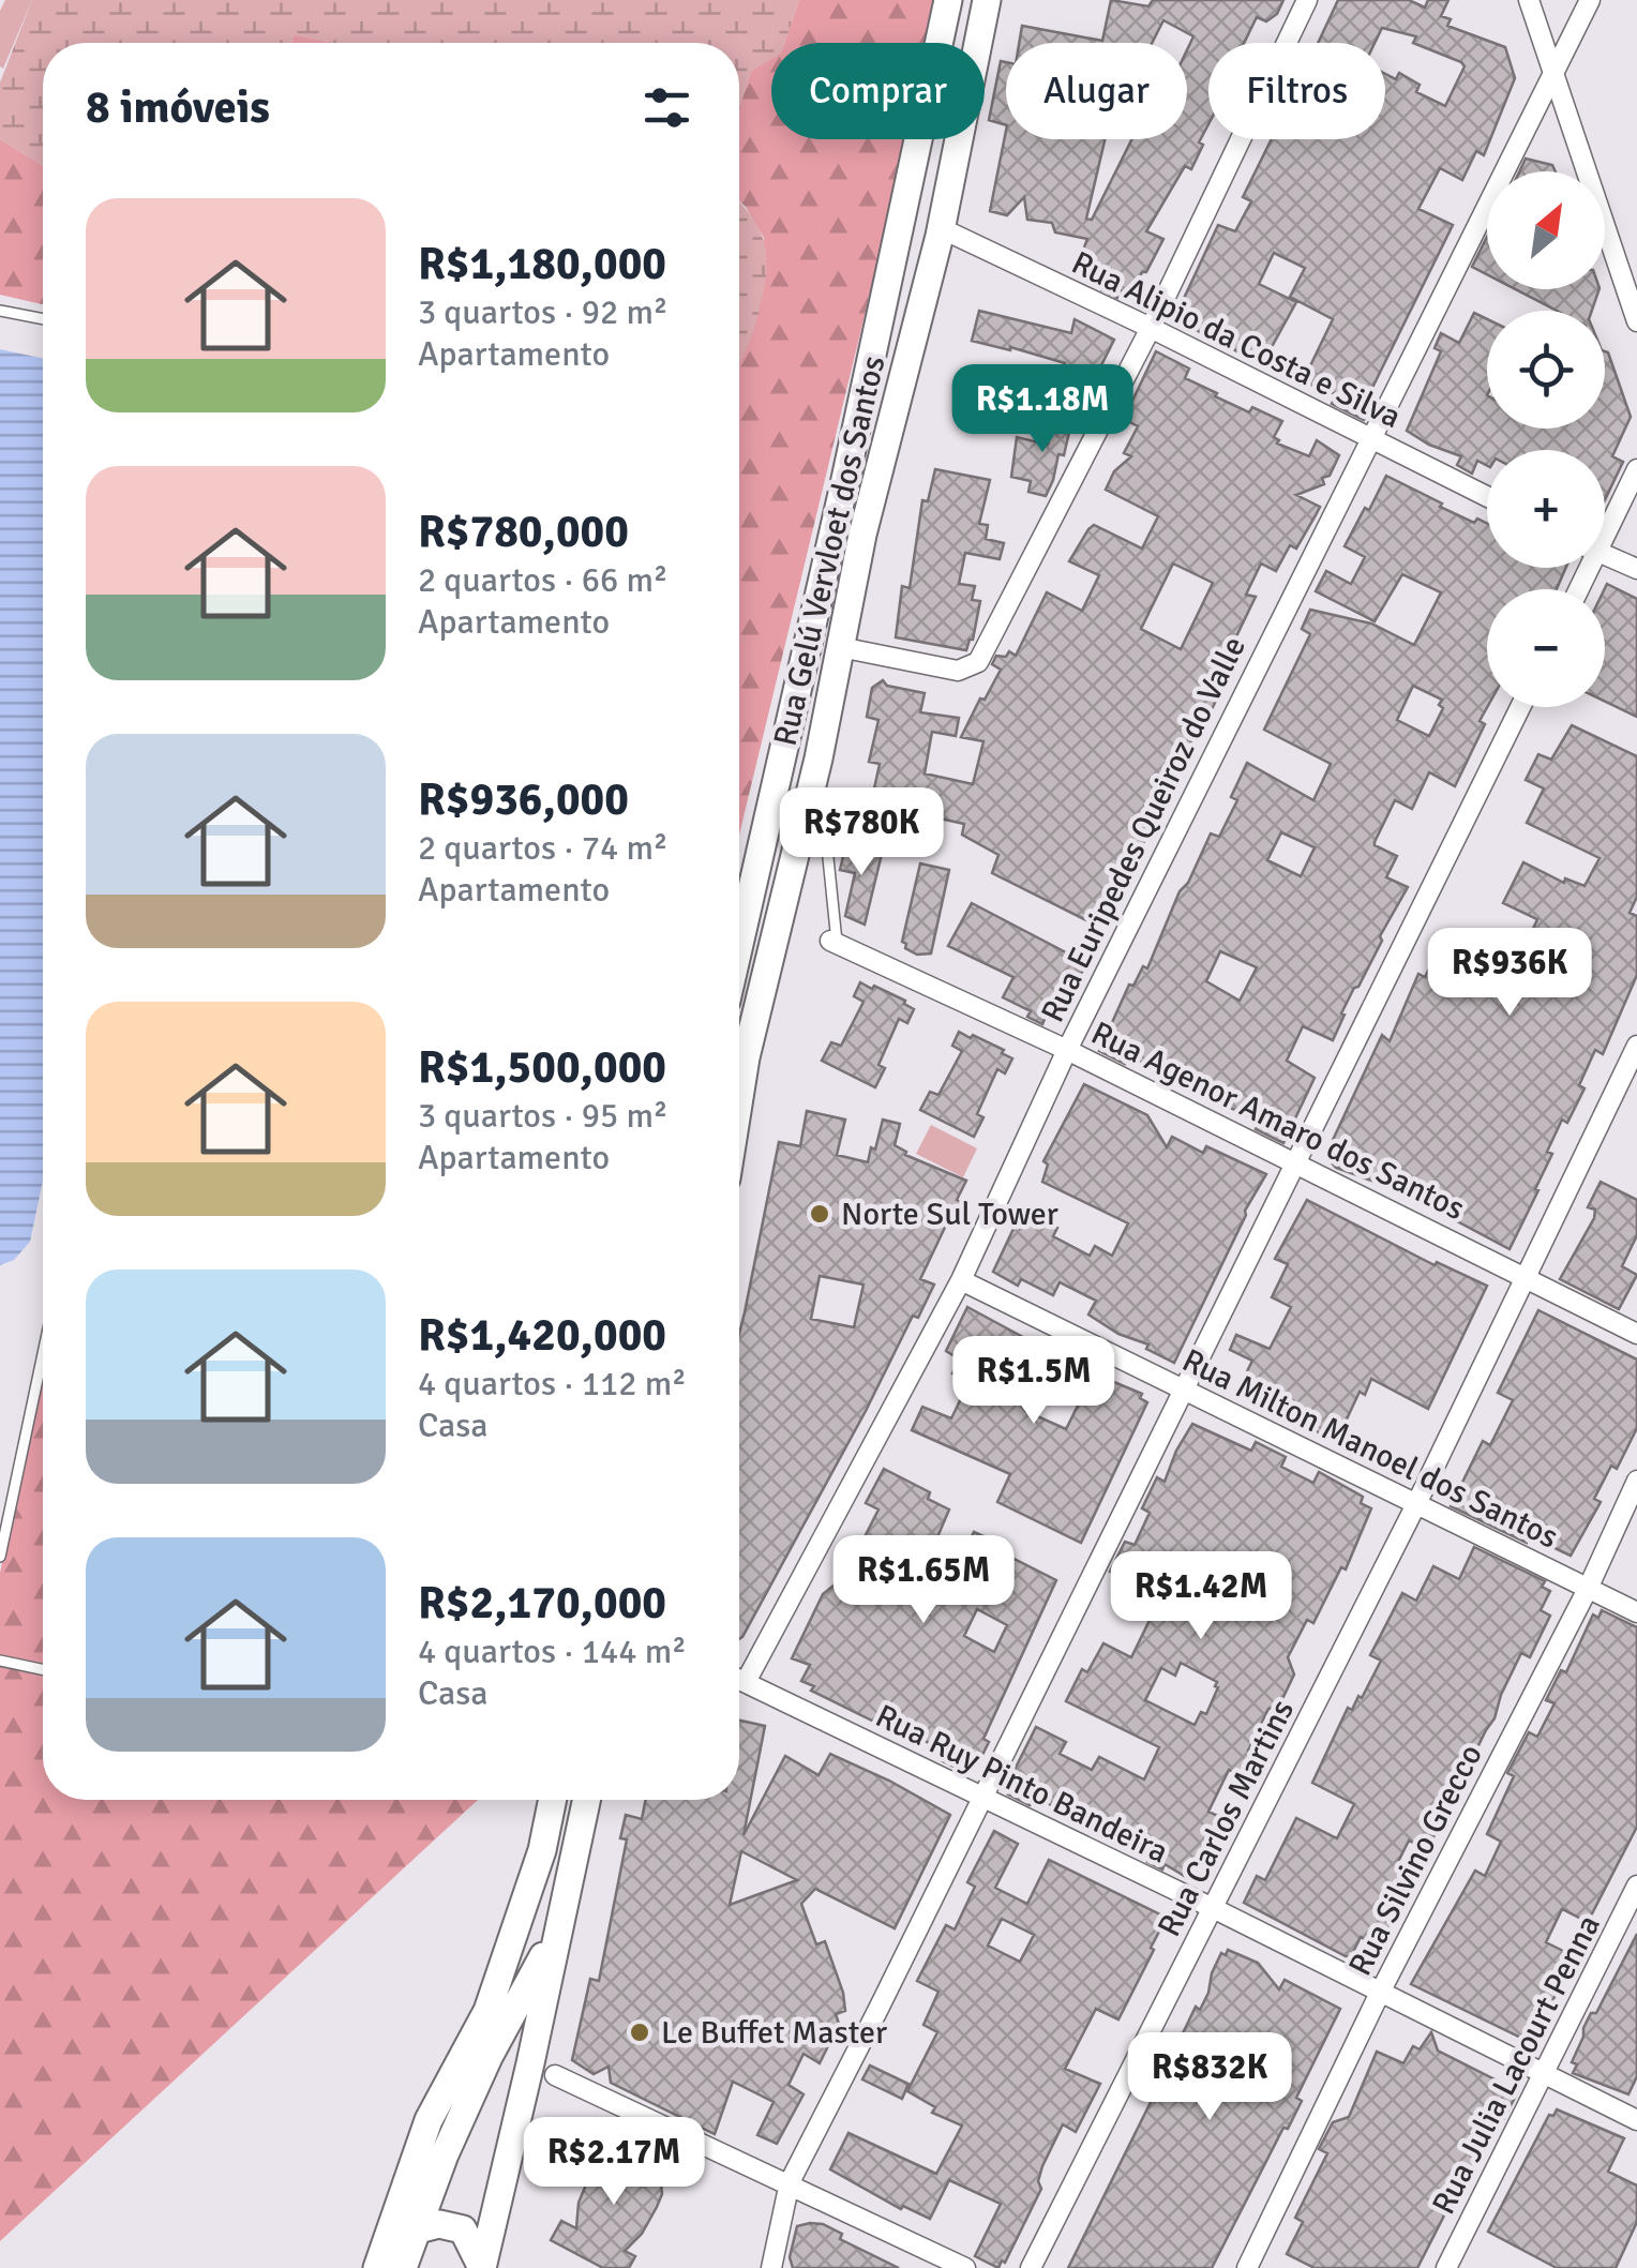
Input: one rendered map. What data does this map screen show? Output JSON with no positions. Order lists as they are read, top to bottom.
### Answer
{
  "streets": {
    "main road": ["Rua Gelú Vervloet dos Santos"],
    "street": [
      "Rua Alipio da Costa e Silva",
      "Rua Euripedes Queiroz do Valle",
      "Rua Agenor Amaro dos Santos",
      "Rua Milton Manoel dos Santos",
      "Rua Ruy Pinto Bandeira",
      "Rua Carlos Martins",
      "Rua Silvino Grecco",
      "Rua Julia Lacourt Penna"
    ]
  },
  "crossings": [
    ["Rua Alipio da Costa e Silva", "Rua Gelú Vervloet dos Santos"],
    ["Rua Alipio da Costa e Silva", "Rua Euripedes Queiroz do Valle"],
    ["Rua Euripedes Queiroz do Valle", "Rua Agenor Amaro dos Santos"],
    ["Rua Euripedes Queiroz do Valle", "Rua Milton Manoel dos Santos"],
    ["Rua Euripedes Queiroz do Valle", "Rua Ruy Pinto Bandeira"],
    ["Rua Agenor Amaro dos Santos", "Rua Carlos Martins"],
    ["Rua Milton Manoel dos Santos", "Rua Carlos Martins"],
    ["Rua Milton Manoel dos Santos", "Rua Silvino Grecco"],
    ["Rua Ruy Pinto Bandeira", "Rua Carlos Martins"],
    ["Rua Ruy Pinto Bandeira", "Rua Silvino Grecco"],
    ["Rua Ruy Pinto Bandeira", "Rua Julia Lacourt Penna"]
  ],
  "places": ["Norte Sul Tower", "Le Buffet Master"],
  "north": "top right",
  "page": {
    "chip": ["Comprar", "Alugar", "Filtros"],
    "heading": "8 imóveis",
    "map_buttons": ["+", "−"],
    "list": [
      {
        "name": "R$1,180,000",
        "note": "3 quartos · 92 m² · Apartamento"
      },
      {
        "name": "R$780,000",
        "note": "2 quartos · 66 m² · Apartamento"
      },
      {
        "name": "R$936,000",
        "note": "2 quartos · 74 m² · Apartamento"
      },
      {
        "name": "R$1,500,000",
        "note": "3 quartos · 95 m² · Apartamento"
      },
      {
        "name": "R$1,420,000",
        "note": "4 quartos · 112 m² · Casa"
      },
      {
        "name": "R$2,170,000",
        "note": "4 quartos · 144 m² · Casa"
      }
    ],
    "price": [
      "R$1.18M",
      "R$780K",
      "R$936K",
      "R$1.5M",
      "R$1.65M",
      "R$1.42M",
      "R$832K",
      "R$2.17M"
    ]
  }
}
